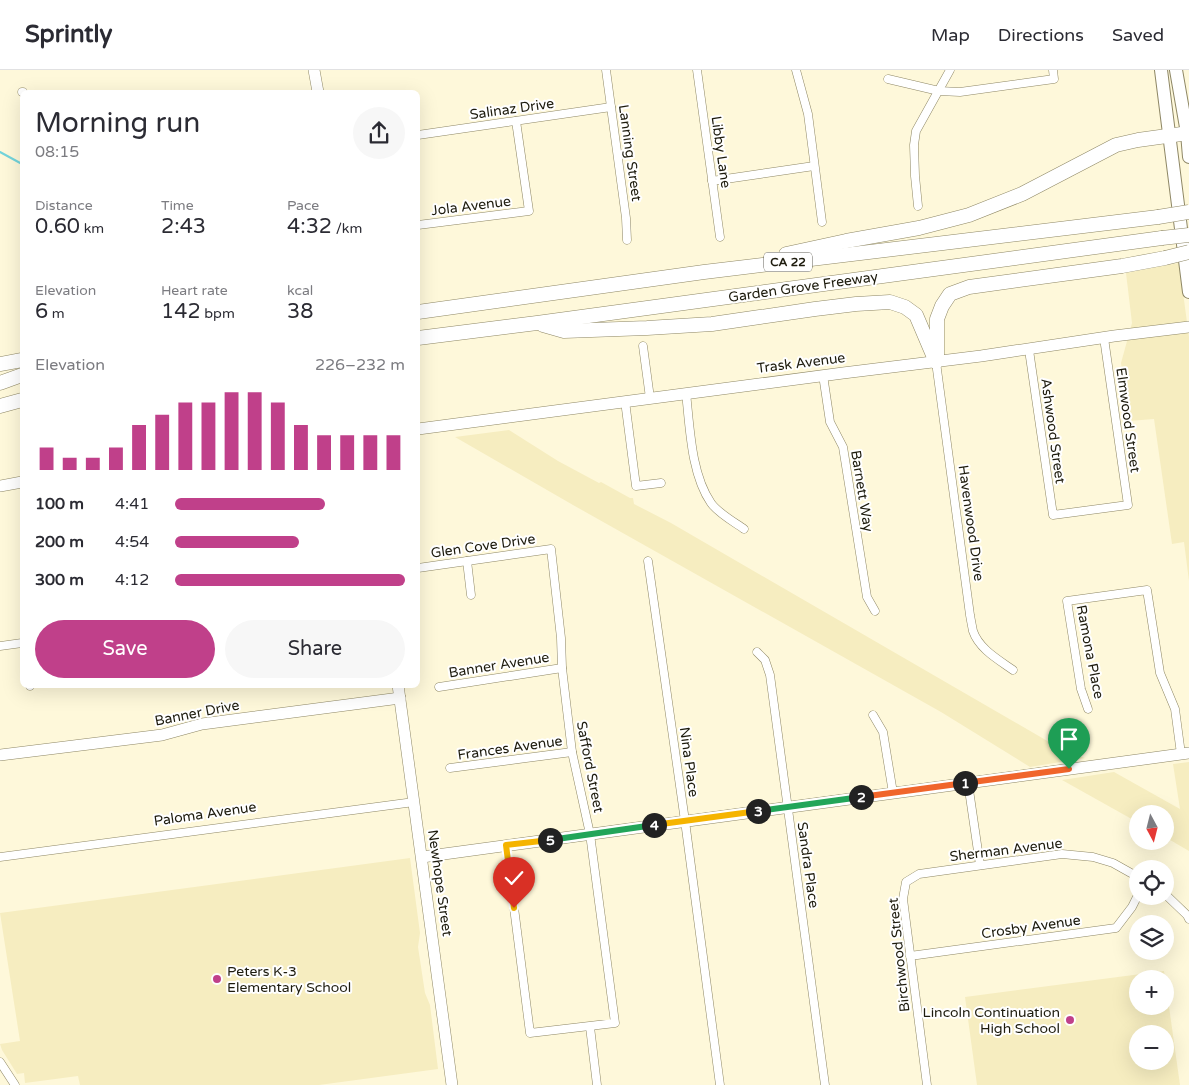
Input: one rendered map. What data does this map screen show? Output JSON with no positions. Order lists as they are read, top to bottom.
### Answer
{
  "streets": {
    "highway": ["CA 22", "Garden Grove Freeway"],
    "street": [
      "Salinaz Drive",
      "Libby Lane",
      "Lanning Street",
      "Jola Avenue",
      "Trask Avenue",
      "Elmwood Street",
      "Ashwood Street",
      "Barnett Way",
      "Havenwood Drive",
      "Glen Cove Drive",
      "Ramona Place",
      "Banner Avenue",
      "Banner Drive",
      "Frances Avenue",
      "Nina Place",
      "Safford Street",
      "Paloma Avenue",
      "Sherman Avenue",
      "Sandra Place",
      "Newhope Street",
      "Crosby Avenue",
      "Birchwood Street"
    ]
  },
  "crossings": [
    ["Salinaz Drive", "Lanning Street"],
    ["Salinaz Drive", "Jola Avenue"],
    ["Trask Avenue", "Elmwood Street"],
    ["Trask Avenue", "Ashwood Street"],
    ["Trask Avenue", "Barnett Way"],
    ["Trask Avenue", "Havenwood Drive"],
    ["Elmwood Street", "Ashwood Street"],
    ["Glen Cove Drive", "Safford Street"],
    ["Banner Avenue", "Safford Street"],
    ["Banner Drive", "Newhope Street"],
    ["Frances Avenue", "Safford Street"],
    ["Paloma Avenue", "Newhope Street"],
    ["Sherman Avenue", "Birchwood Street"],
    ["Crosby Avenue", "Birchwood Street"]
  ],
  "places": ["Peters K-3 Elementary School", "Lincoln Continuation High School"],
  "north": "bottom",
  "page": {
    "header": "Sprintly",
    "nav": ["Map", "Directions", "Saved"],
    "heading": ["Morning run", "08:15"],
    "stats": [
      ["Distance", "0.60 km"],
      ["Time", "2:43"],
      ["Pace", "4:32 /km"],
      ["Elevation", "6 m"],
      ["Heart rate", "142 bpm"],
      ["kcal", "38"]
    ],
    "chart": ["Elevation", "226–232 m"],
    "list": [
      {
        "name": "100 m",
        "note": "4:41"
      },
      {
        "name": "200 m",
        "note": "4:54"
      },
      {
        "name": "300 m",
        "note": "4:12"
      }
    ],
    "buttons": ["Save", "Share"],
    "pins": [
      "1",
      "2",
      "3",
      "4",
      "5"
    ],
    "map_buttons": ["+", "−"]
  }
}
